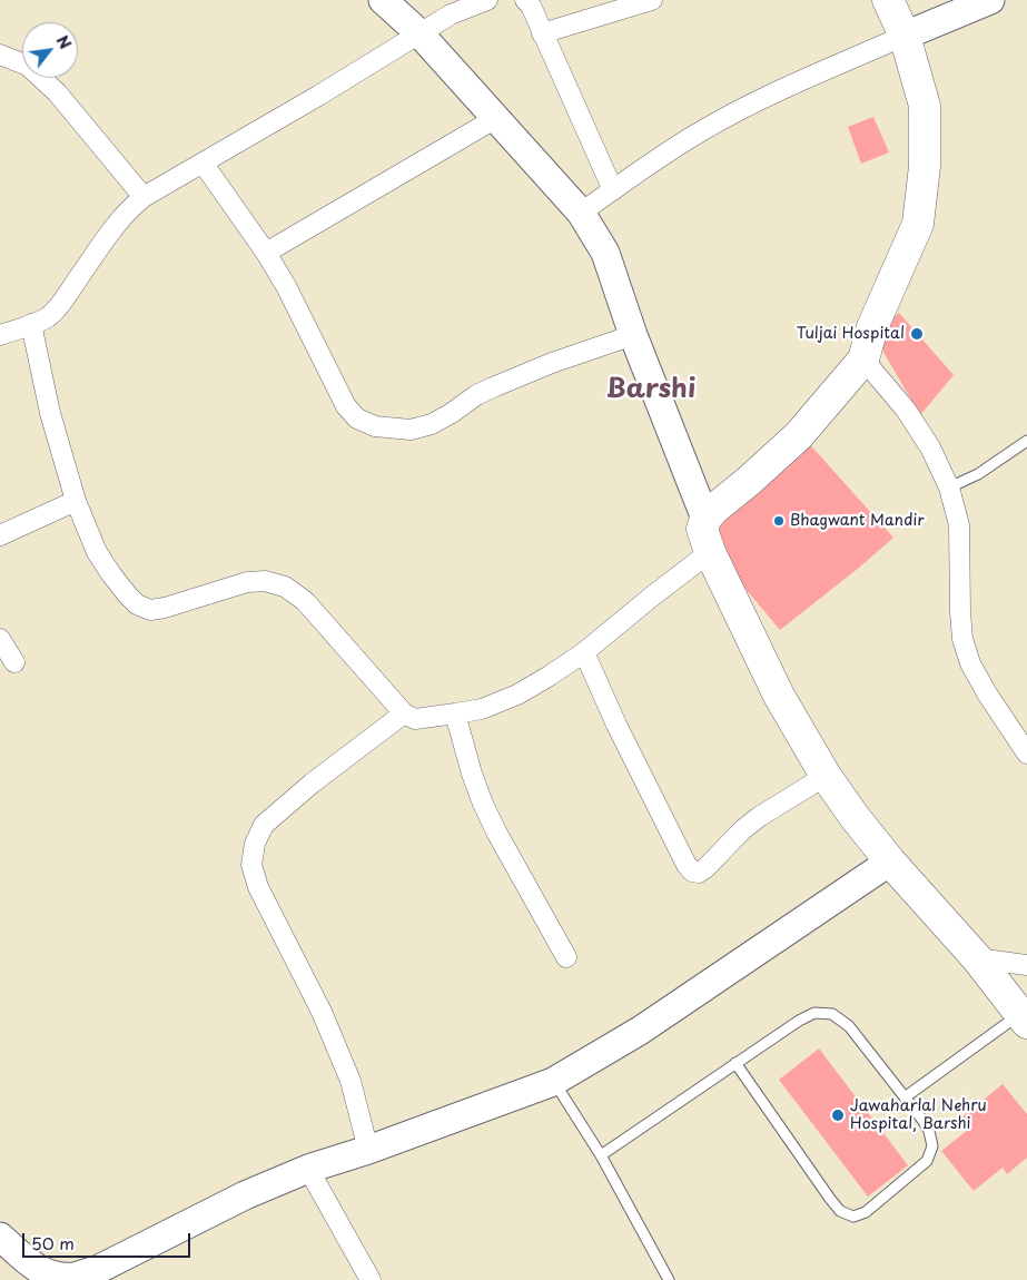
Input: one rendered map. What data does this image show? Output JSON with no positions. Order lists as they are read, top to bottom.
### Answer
{
  "districts": ["Barshi"],
  "places": ["Tuljai Hospital", "Bhagwant Mandir", "Jawaharlal Nehru Hospital, Barshi"],
  "scale_bar": "50 m",
  "north": "top right"
}
